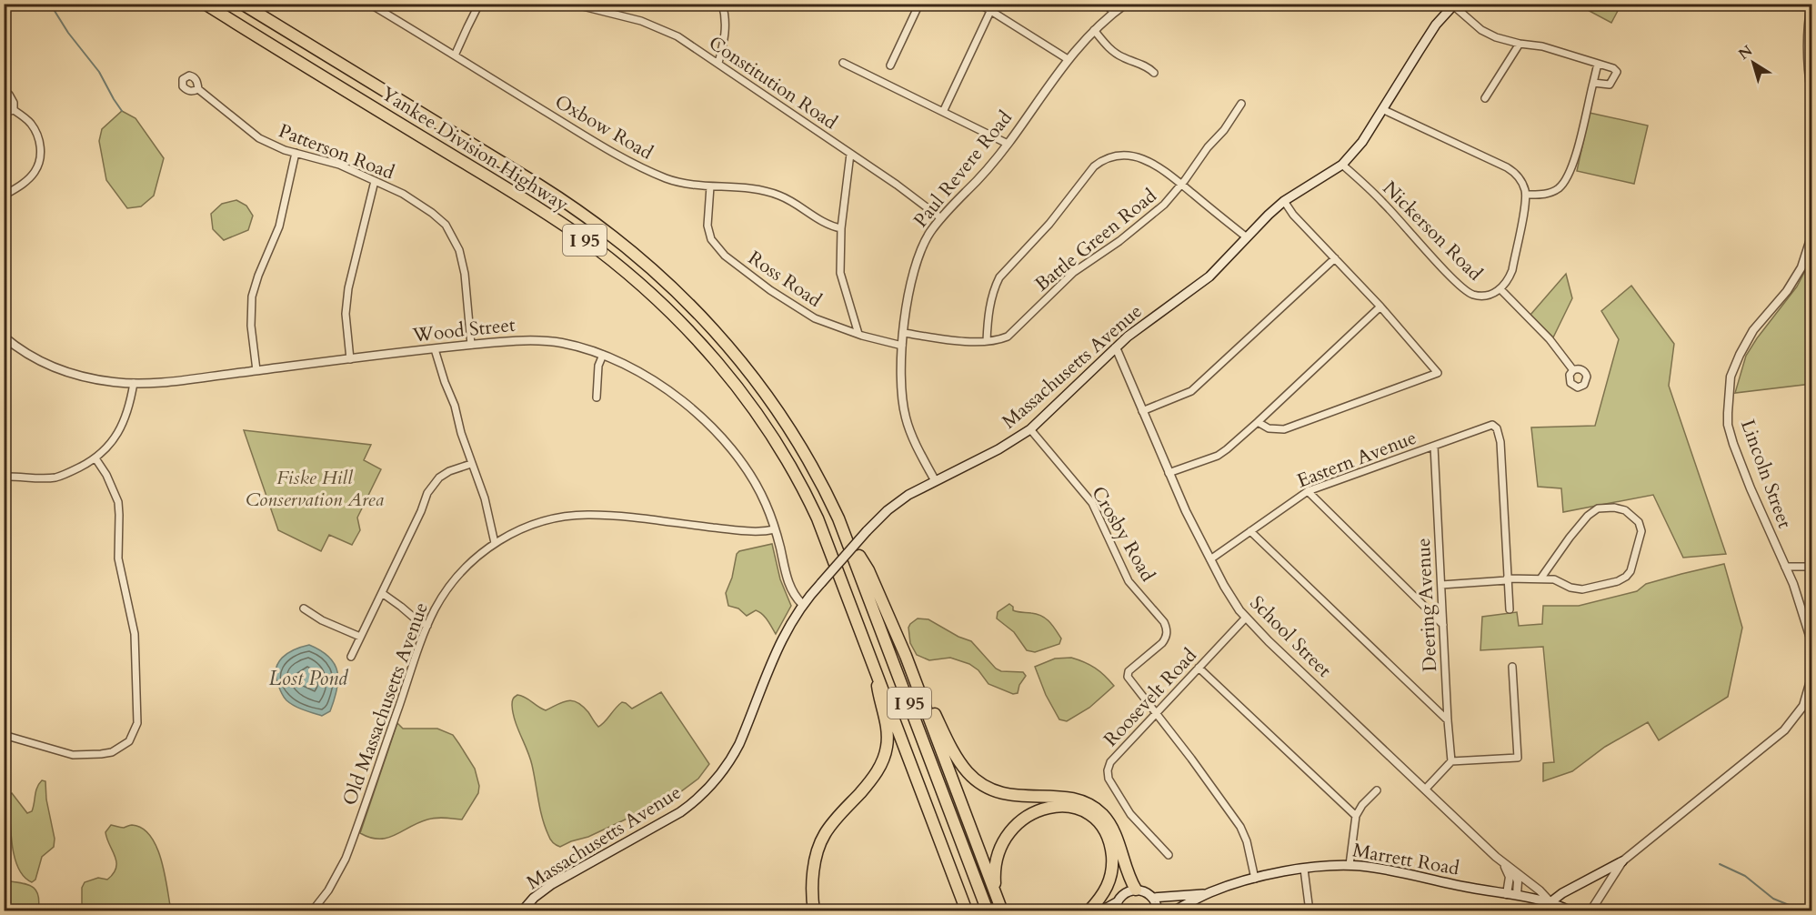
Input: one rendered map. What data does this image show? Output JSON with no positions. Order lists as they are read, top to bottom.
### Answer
{
  "streets": {
    "highway": ["Yankee Division Highway", "I 95"],
    "main road": ["Massachusetts Avenue", "Marrett Road"],
    "street": [
      "Constitution Road",
      "Oxbow Road",
      "Patterson Road",
      "Paul Revere Road",
      "Nickerson Road",
      "Battle Green Road",
      "Ross Road",
      "Wood Street",
      "Eastern Avenue",
      "Lincoln Street",
      "Crosby Road",
      "Deering Avenue",
      "School Street",
      "Roosevelt Road",
      "Old Massachusetts Avenue"
    ]
  },
  "crossings": [
    ["Constitution Road", "Paul Revere Road"],
    ["Oxbow Road", "Ross Road"],
    ["Patterson Road", "Wood Street"],
    ["Paul Revere Road", "Battle Green Road"],
    ["Paul Revere Road", "Ross Road"],
    ["Paul Revere Road", "Massachusetts Avenue"],
    ["Nickerson Road", "Massachusetts Avenue"],
    ["Wood Street", "Massachusetts Avenue"],
    ["Wood Street", "Old Massachusetts Avenue"],
    ["Massachusetts Avenue", "Crosby Road"],
    ["Massachusetts Avenue", "School Street"],
    ["Eastern Avenue", "Deering Avenue"],
    ["Eastern Avenue", "School Street"],
    ["Crosby Road", "Roosevelt Road"],
    ["School Street", "Roosevelt Road"],
    ["School Street", "Marrett Road"]
  ],
  "water": ["Lost Pond"],
  "parks": ["Fiske Hill Conservation Area"],
  "north": "top left"
}
